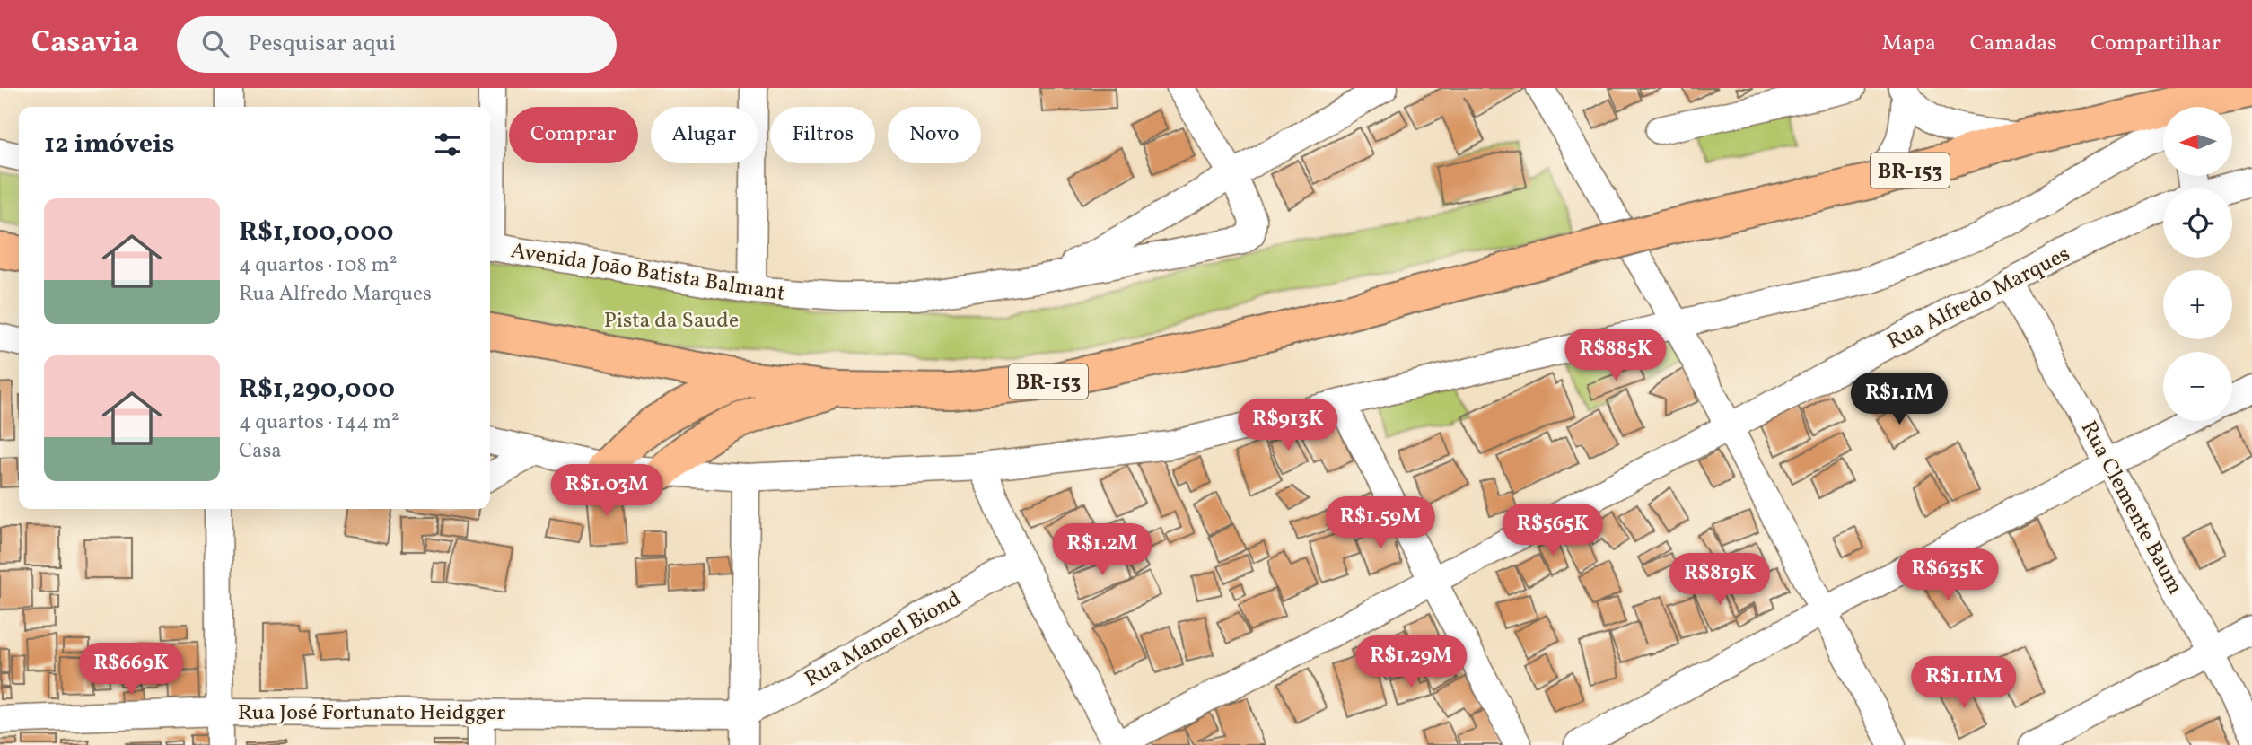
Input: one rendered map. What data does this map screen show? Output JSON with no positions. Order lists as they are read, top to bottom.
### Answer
{
  "streets": {
    "highway": ["BR-153"],
    "street": [
      "Avenida João Batista Balmant",
      "Rua Alfredo Marques",
      "Rua Clemente Baum",
      "Rua Manoel Biond",
      "Rua José Fortunato Heidgger"
    ]
  },
  "crossings": [
    ["Rua Alfredo Marques", "Rua Clemente Baum"],
    ["Rua Manoel Biond", "Rua José Fortunato Heidgger"]
  ],
  "parks": ["Pista da Saude"],
  "north": "left",
  "page": {
    "header": "Casavia",
    "search": "Pesquisar aqui",
    "nav": ["Mapa", "Camadas", "Compartilhar"],
    "map_buttons": ["+", "−"],
    "chip": [
      "Comprar",
      "Alugar",
      "Filtros",
      "Novo"
    ],
    "heading": "12 imóveis",
    "list": [
      {
        "name": "R$1,100,000",
        "note": "4 quartos · 108 m² · Rua Alfredo Marques"
      },
      {
        "name": "R$1,290,000",
        "note": "4 quartos · 144 m² · Casa"
      }
    ],
    "price": [
      "R$885K",
      "R$1.1M",
      "R$913K",
      "R$1.03M",
      "R$1.59M",
      "R$565K",
      "R$1.2M",
      "R$635K",
      "R$819K",
      "R$1.29M",
      "R$669K",
      "R$1.11M"
    ]
  }
}
